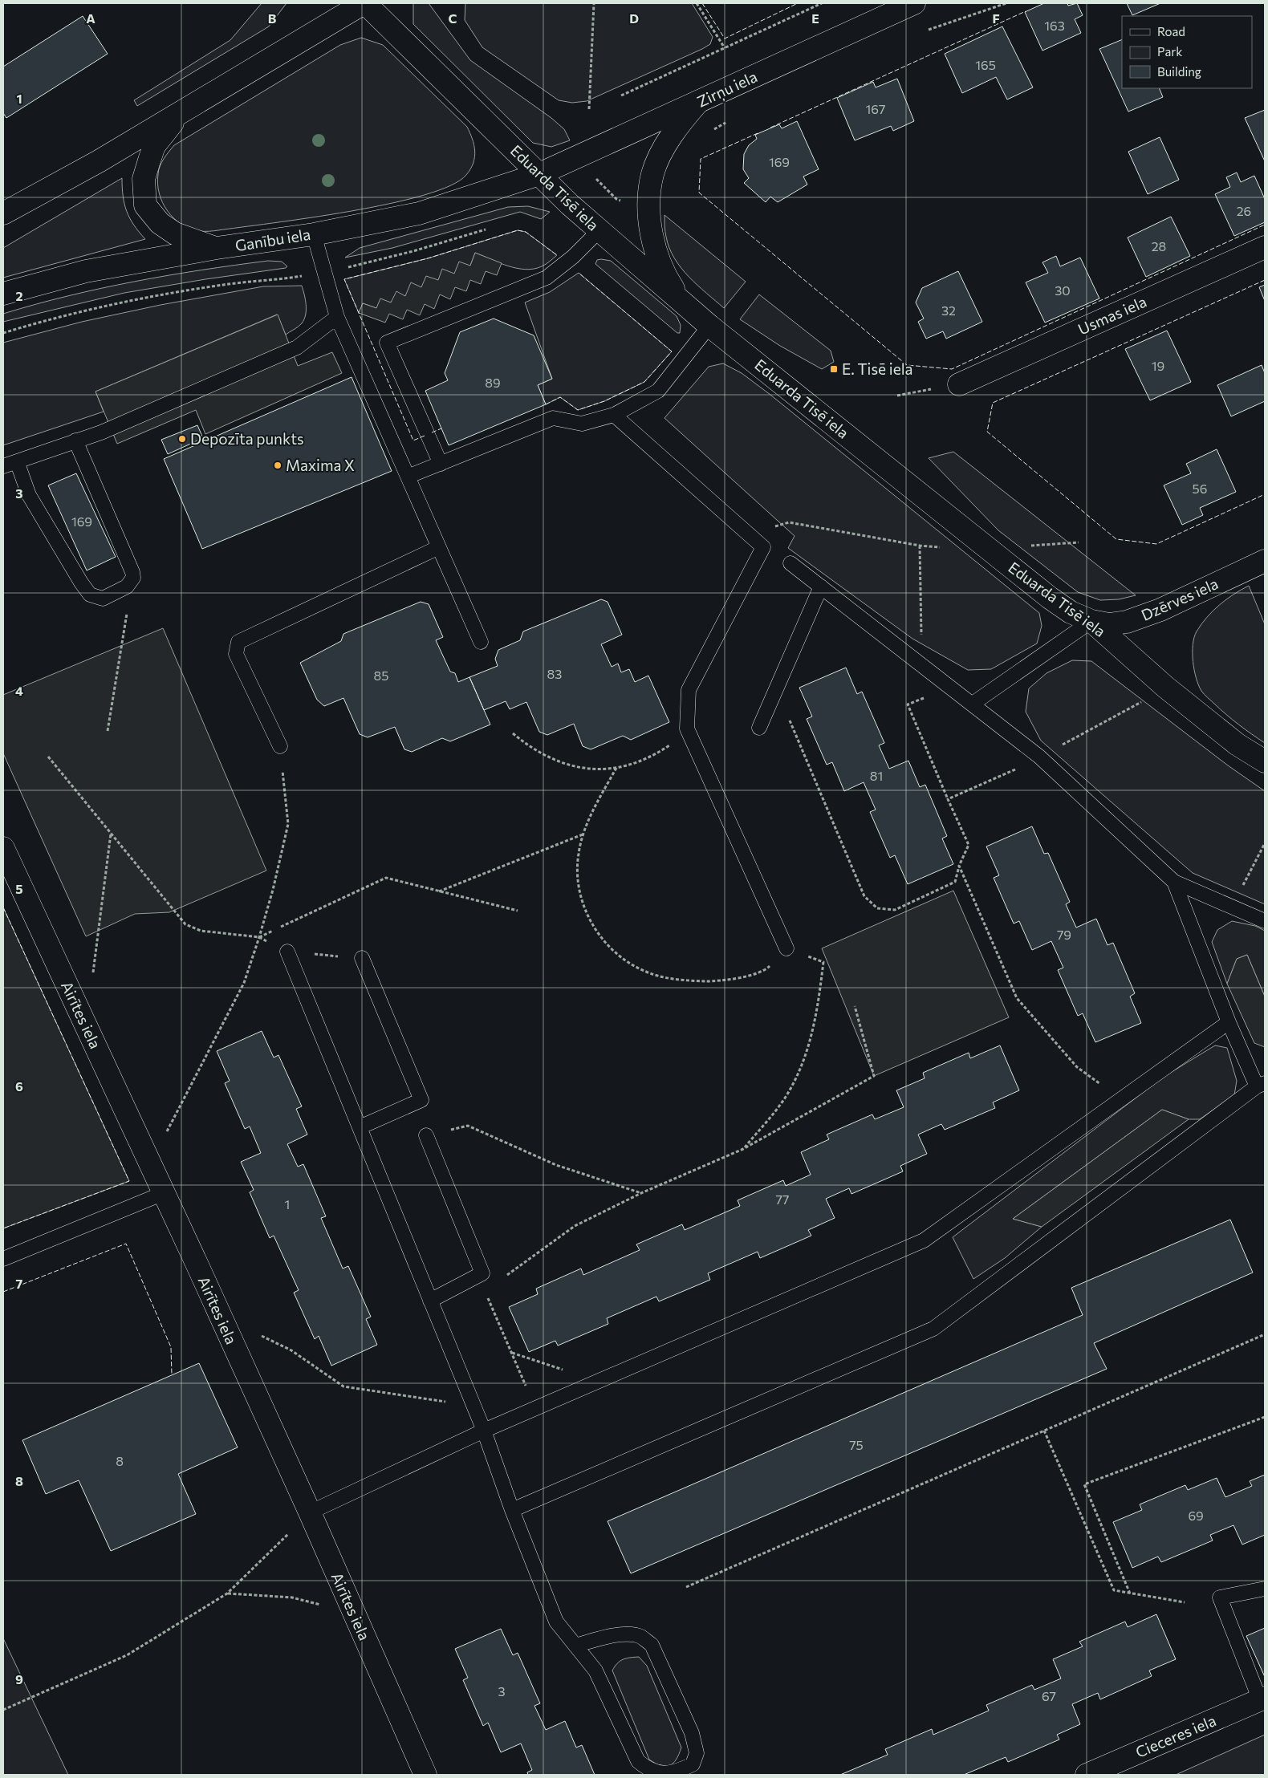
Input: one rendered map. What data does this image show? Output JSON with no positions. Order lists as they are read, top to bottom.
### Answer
{
  "streets": {
    "main road": [
      "Zirņu iela",
      "Eduarda Tisē iela",
      "Ganību iela",
      "Usmas iela",
      "Dzērves iela",
      "Airītes iela",
      "Cieceres iela"
    ]
  },
  "crossings": [
    ["Zirņu iela", "Eduarda Tisē iela"],
    ["Zirņu iela", "Ganību iela"],
    ["Eduarda Tisē iela", "Ganību iela"],
    ["Eduarda Tisē iela", "Dzērves iela"]
  ],
  "places": {
    "transit": ["E. Tisē iela"],
    "other": ["Depozīta punkts", "Maxima X"]
  },
  "house_numbers": [
    "163",
    "165",
    "167",
    "169",
    "26",
    "28",
    "30",
    "32",
    "19",
    "89",
    "56",
    "169",
    "83",
    "85",
    "81",
    "79",
    "77",
    "1",
    "75",
    "8",
    "69",
    "3",
    "67"
  ],
  "legend": ["Road", "Park", "Building"],
  "grid": {
    "columns": [
      "A",
      "B",
      "C",
      "D",
      "E",
      "F"
    ],
    "rows": [
      "1",
      "2",
      "3",
      "4",
      "5",
      "6",
      "7",
      "8",
      "9"
    ]
  }
}
